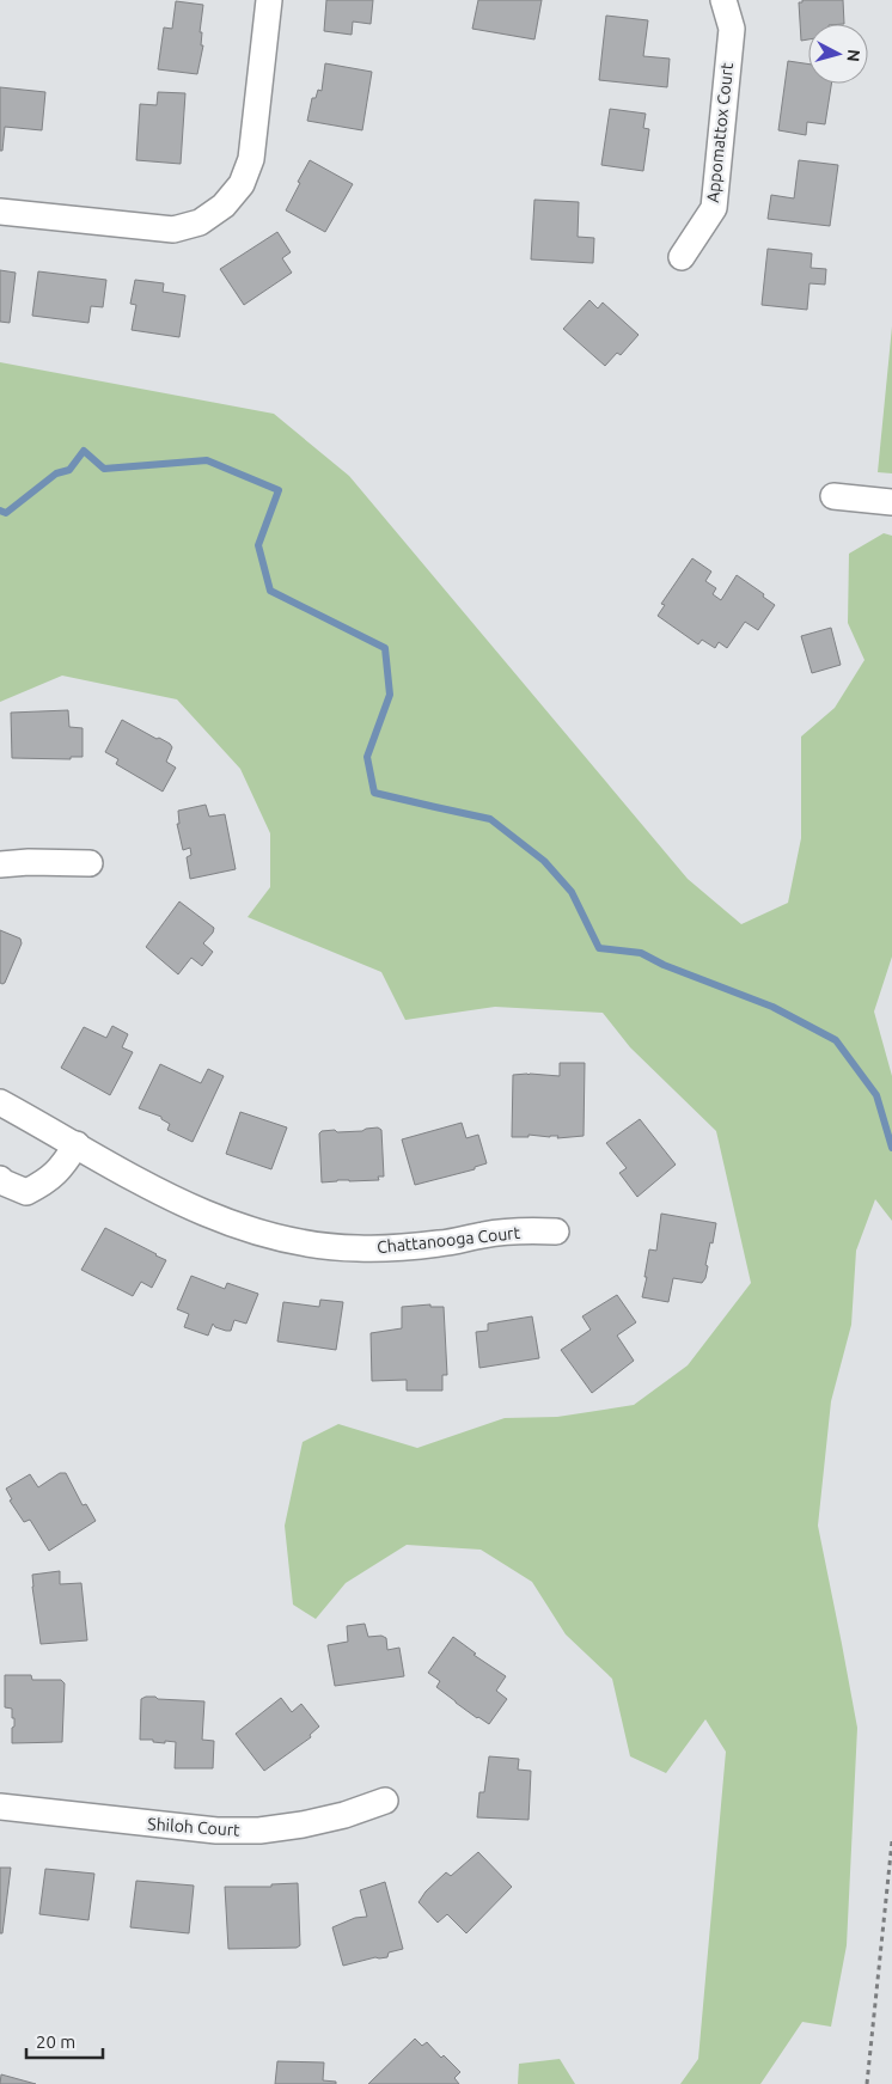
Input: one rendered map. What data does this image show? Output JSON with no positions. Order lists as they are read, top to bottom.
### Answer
{
  "streets": {
    "street": ["Appomattox Court", "Chattanooga Court", "Shiloh Court"]
  },
  "scale_bar": "20 m",
  "north": "right"
}
